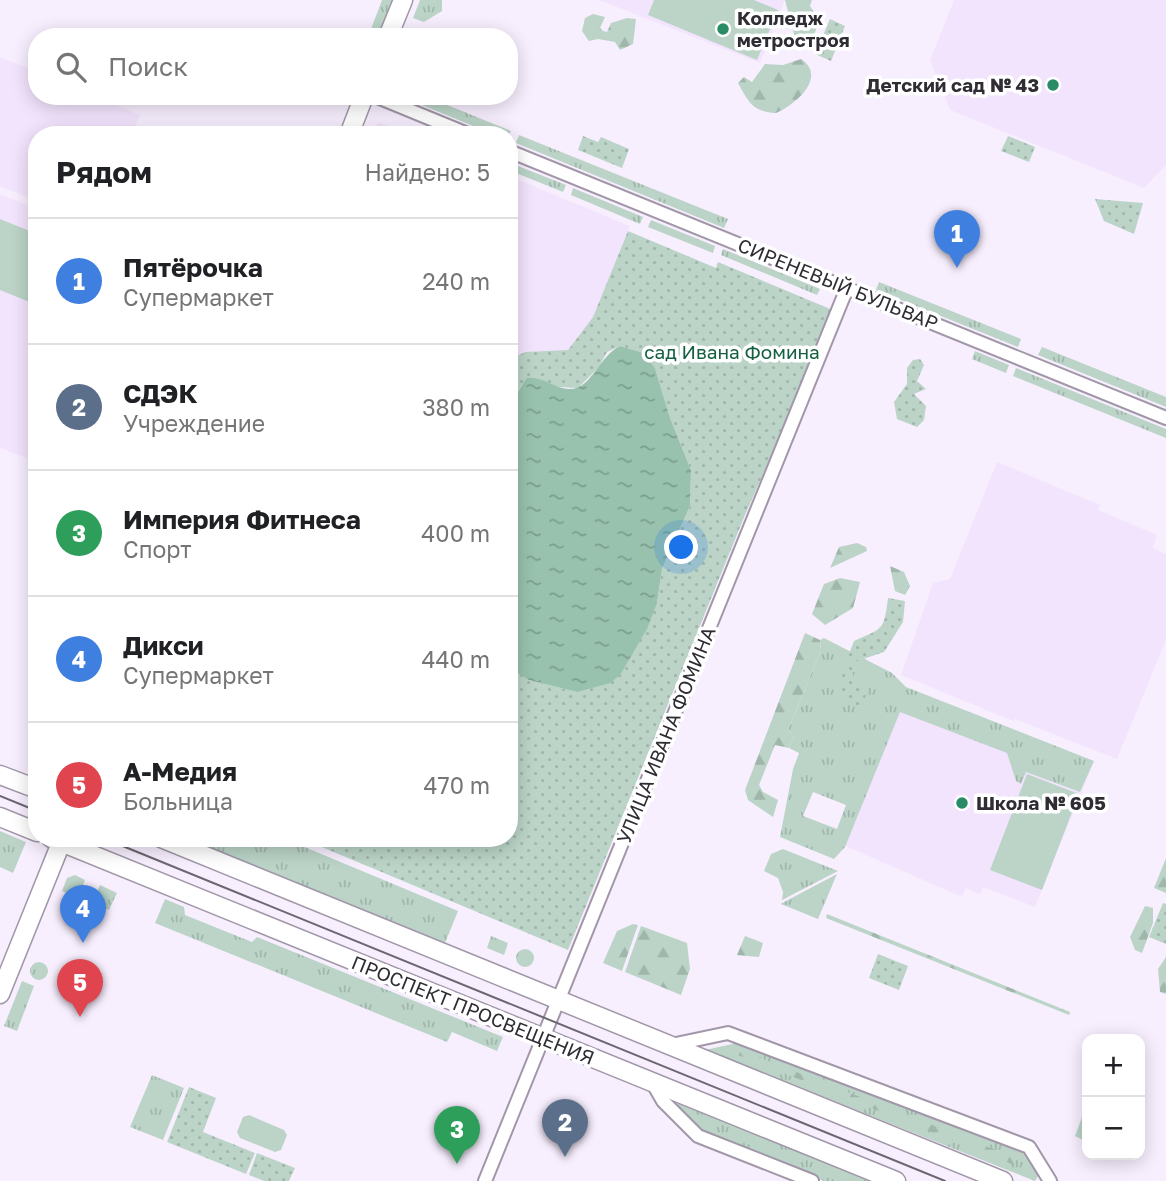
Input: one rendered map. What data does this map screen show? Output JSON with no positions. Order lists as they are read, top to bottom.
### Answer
{
  "streets": {
    "main road": ["ПРОСПЕКТ ПРОСВЕЩЕНИЯ"],
    "street": ["СИРЕНЕВЫЙ БУЛЬВАР", "УЛИЦА ИВАНА ФОМИНА"]
  },
  "crossings": [
    ["СИРЕНЕВЫЙ БУЛЬВАР", "УЛИЦА ИВАНА ФОМИНА"],
    ["УЛИЦА ИВАНА ФОМИНА", "ПРОСПЕКТ ПРОСВЕЩЕНИЯ"]
  ],
  "parks": ["сад Ивана Фомина"],
  "places": ["Колледж метростроя", "Детский сад № 43", "Школа № 605"],
  "page": {
    "search": "Поиск",
    "heading": ["Рядом", "Найдено: 5"],
    "pins": [
      "1",
      "4",
      "5",
      "2",
      "3"
    ],
    "list": [
      {
        "mark": "1",
        "name": "Пятёрочка",
        "note": "Супермаркет",
        "value": "240 m"
      },
      {
        "mark": "2",
        "name": "СДЭК",
        "note": "Учреждение",
        "value": "380 m"
      },
      {
        "mark": "3",
        "name": "Империя Фитнеса",
        "note": "Спорт",
        "value": "400 m"
      },
      {
        "mark": "4",
        "name": "Дикси",
        "note": "Супермаркет",
        "value": "440 m"
      },
      {
        "mark": "5",
        "name": "А-Медия",
        "note": "Больница",
        "value": "470 m"
      }
    ],
    "map_buttons": ["+", "−"]
  }
}
